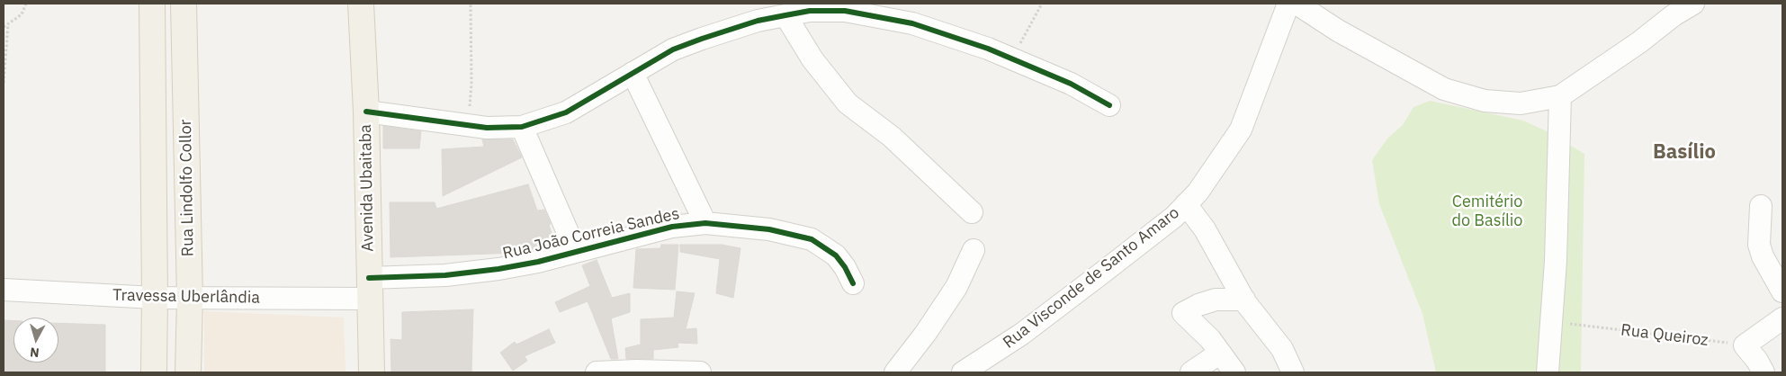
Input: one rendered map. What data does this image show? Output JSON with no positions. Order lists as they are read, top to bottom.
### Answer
{
  "streets": {
    "main road": ["Rua Lindolfo Collor", "Avenida Ubaitaba"],
    "street": ["Rua João Correia Sandes", "Rua Visconde de Santo Amaro", "Travessa Uberlândia"],
    "path": ["Rua Queiroz"]
  },
  "crossings": [
    ["Rua Lindolfo Collor", "Travessa Uberlândia"],
    ["Avenida Ubaitaba", "Rua João Correia Sandes"],
    ["Avenida Ubaitaba", "Travessa Uberlândia"],
    ["Rua João Correia Sandes", "Travessa Uberlândia"]
  ],
  "districts": ["Basílio"],
  "parks": ["Cemitério do Basílio"],
  "north": "bottom"
}
